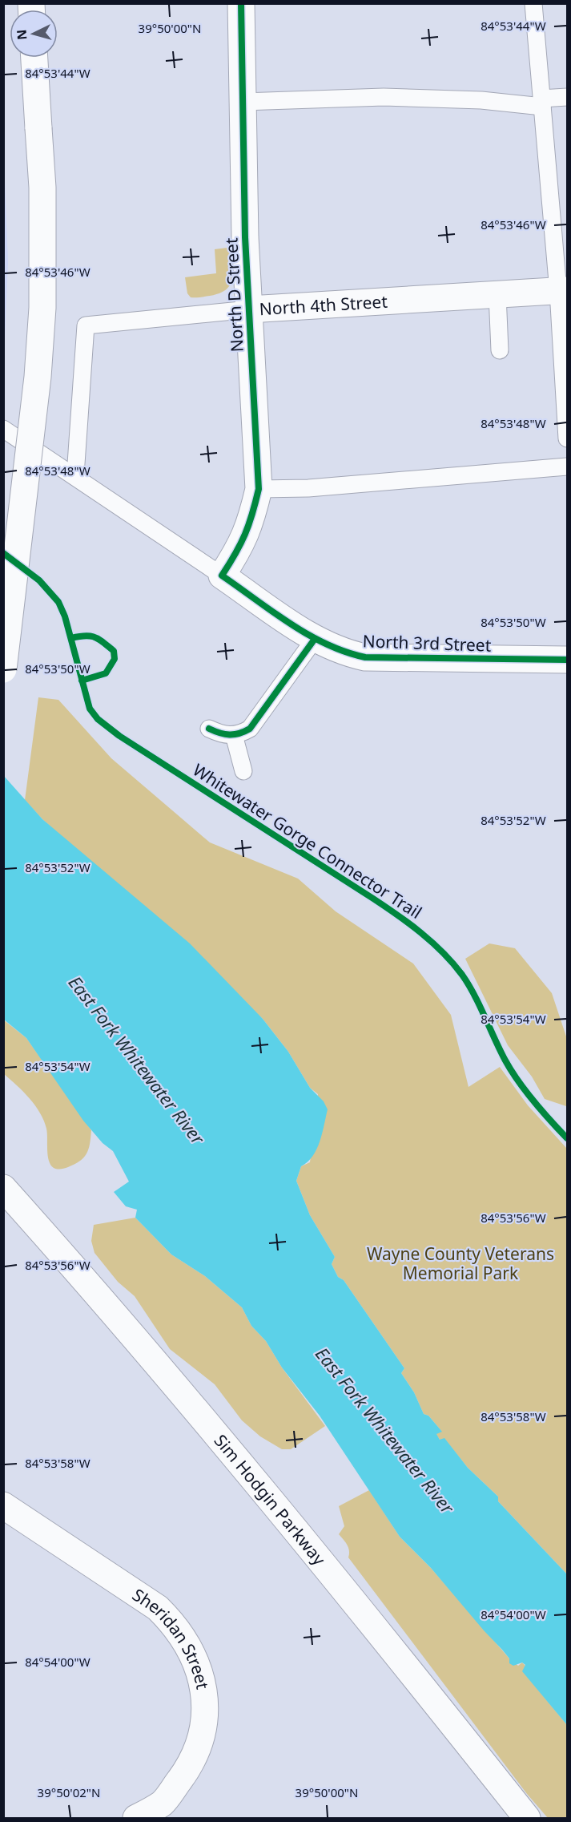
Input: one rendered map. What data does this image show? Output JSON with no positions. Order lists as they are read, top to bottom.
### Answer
{
  "streets": {
    "street": [
      "North D Street",
      "North 4th Street",
      "North 3rd Street",
      "Sim Hodgin Parkway",
      "Sheridan Street"
    ],
    "cycle path": ["Whitewater Gorge Connector Trail"]
  },
  "crossings": [
    ["North D Street", "North 4th Street"],
    ["North D Street", "North 3rd Street"],
    ["North 4th Street", "North 3rd Street"]
  ],
  "water": ["East Fork Whitewater River"],
  "parks": ["Wayne County Veterans Memorial Park"],
  "north": "left",
  "coordinates": [
    "84°53'44\"W",
    "39°50'00\"N",
    "84°53'46\"W",
    "84°53'48\"W",
    "84°53'50\"W",
    "84°53'52\"W",
    "84°53'54\"W",
    "84°53'56\"W",
    "84°53'58\"W",
    "84°54'00\"W",
    "39°50'02\"N"
  ]
}
